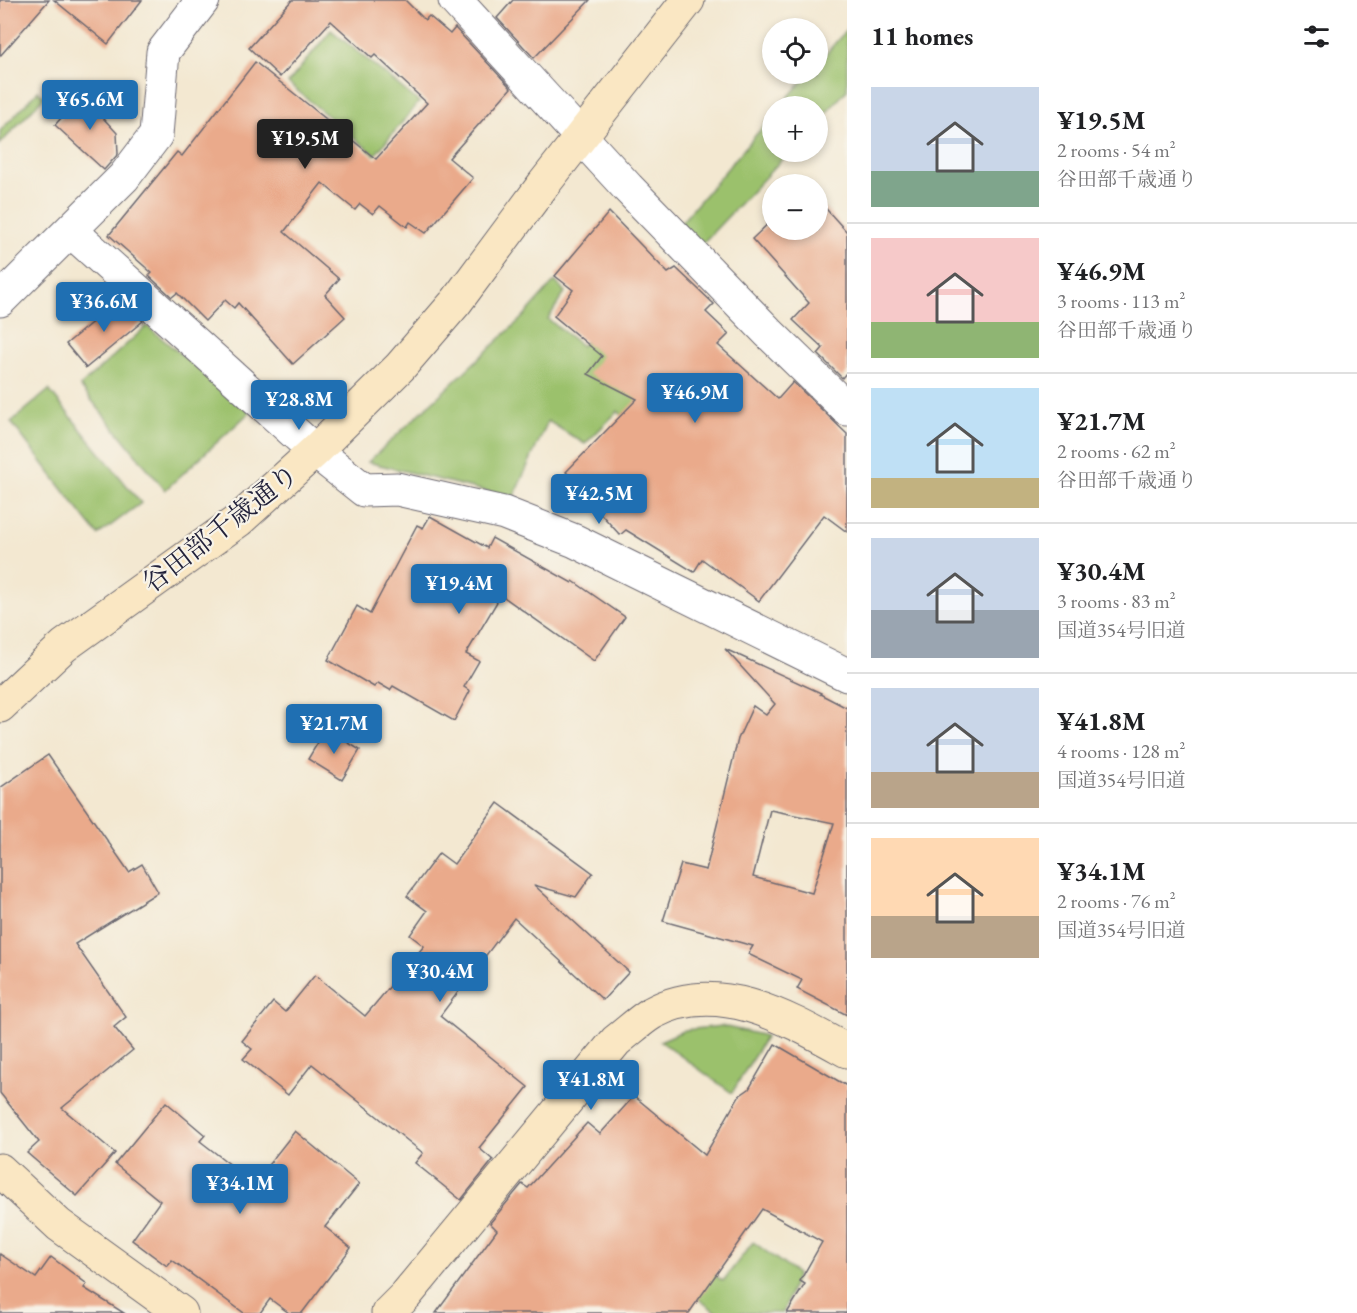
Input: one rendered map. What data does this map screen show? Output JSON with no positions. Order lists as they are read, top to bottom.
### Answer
{
  "streets": {
    "street": ["谷田部千歳通り"]
  },
  "page": {
    "heading": "11 homes",
    "map_buttons": ["+", "−"],
    "list": [
      {
        "name": "¥19.5M",
        "note": "2 rooms · 54 m² · 谷田部千歳通り"
      },
      {
        "name": "¥46.9M",
        "note": "3 rooms · 113 m² · 谷田部千歳通り"
      },
      {
        "name": "¥21.7M",
        "note": "2 rooms · 62 m² · 谷田部千歳通り"
      },
      {
        "name": "¥30.4M",
        "note": "3 rooms · 83 m² · 国道354号旧道"
      },
      {
        "name": "¥41.8M",
        "note": "4 rooms · 128 m² · 国道354号旧道"
      },
      {
        "name": "¥34.1M",
        "note": "2 rooms · 76 m² · 国道354号旧道"
      }
    ],
    "price": [
      "¥65.6M",
      "¥19.5M",
      "¥36.6M",
      "¥46.9M",
      "¥28.8M",
      "¥42.5M",
      "¥19.4M",
      "¥21.7M",
      "¥30.4M",
      "¥41.8M",
      "¥34.1M"
    ]
  }
}
